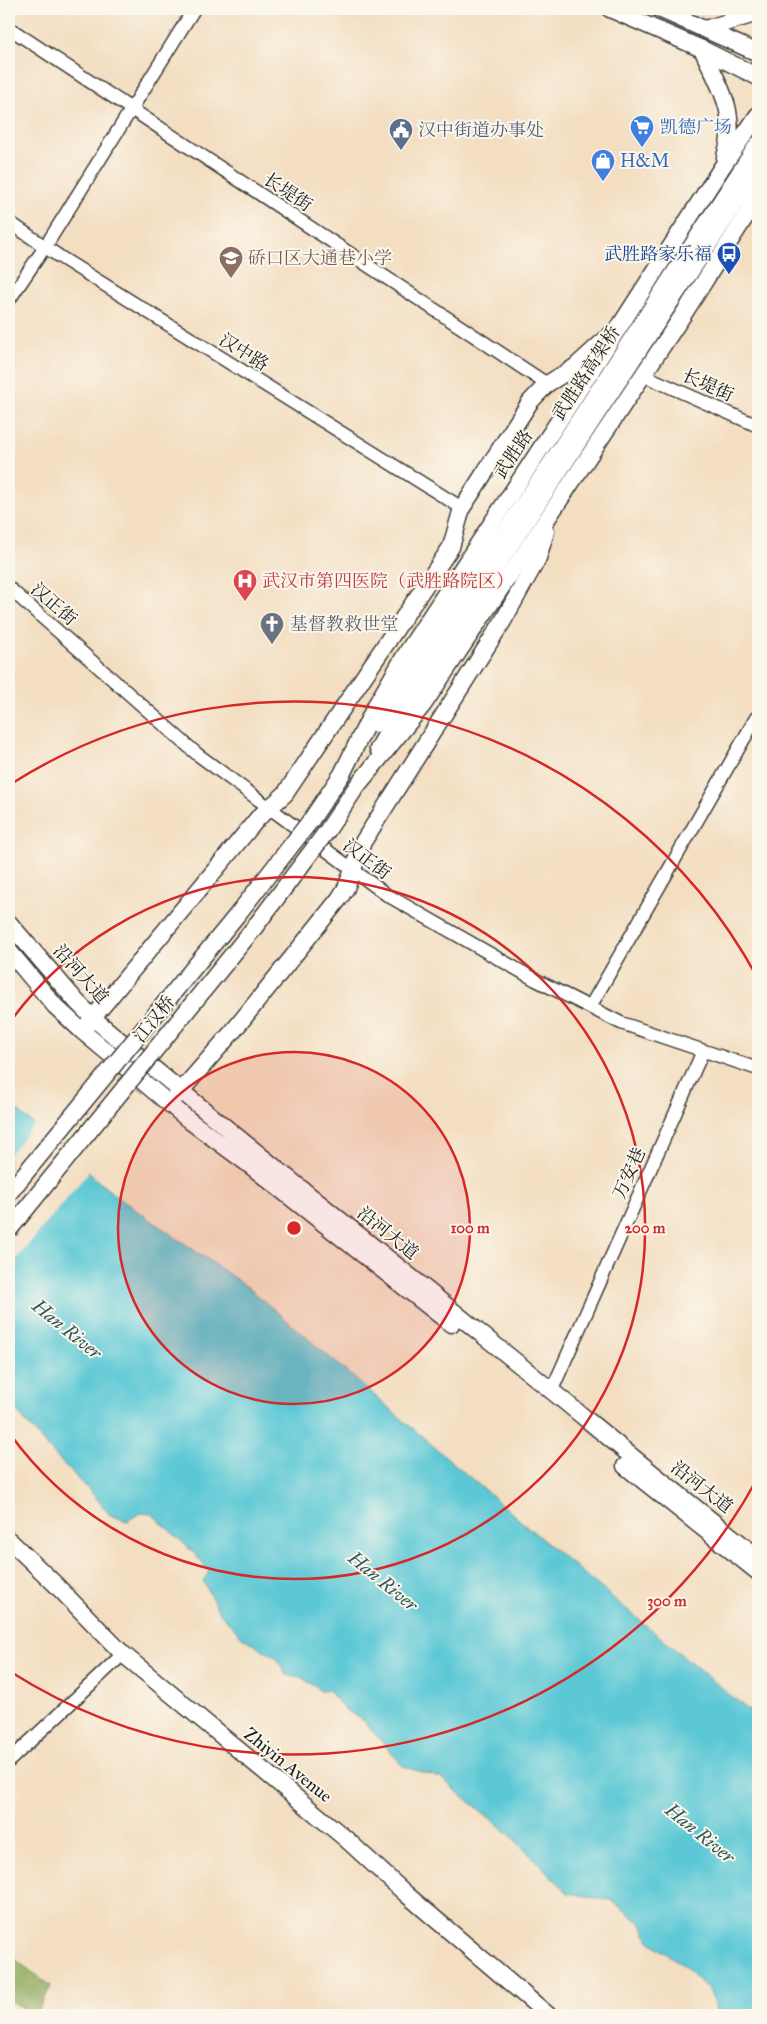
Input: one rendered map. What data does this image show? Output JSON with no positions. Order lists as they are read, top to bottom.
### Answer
{
  "streets": {
    "main road": [
      "武胜路高架桥",
      "武胜路",
      "沿河大道",
      "江汉桥",
      "Zhiyin Avenue"
    ],
    "street": [
      "长堤街",
      "汉中路",
      "汉正街",
      "万安巷"
    ]
  },
  "crossings": [
    ["武胜路", "江汉桥"],
    ["汉正街", "万安巷"],
    ["沿河大道", "万安巷"]
  ],
  "water": ["Han River"],
  "places": {
    "supermarket": ["凯德广场"],
    "public building": ["汉中街道办事处"],
    "shop": ["H&M"],
    "bus stop": ["武胜路家乐福"],
    "school or university": ["硚口区大通巷小学"],
    "hospital": ["武汉市第四医院（武胜路院区）"],
    "church": ["基督教救世堂"]
  },
  "rings": ["100 m", "200 m", "300 m"]
}
